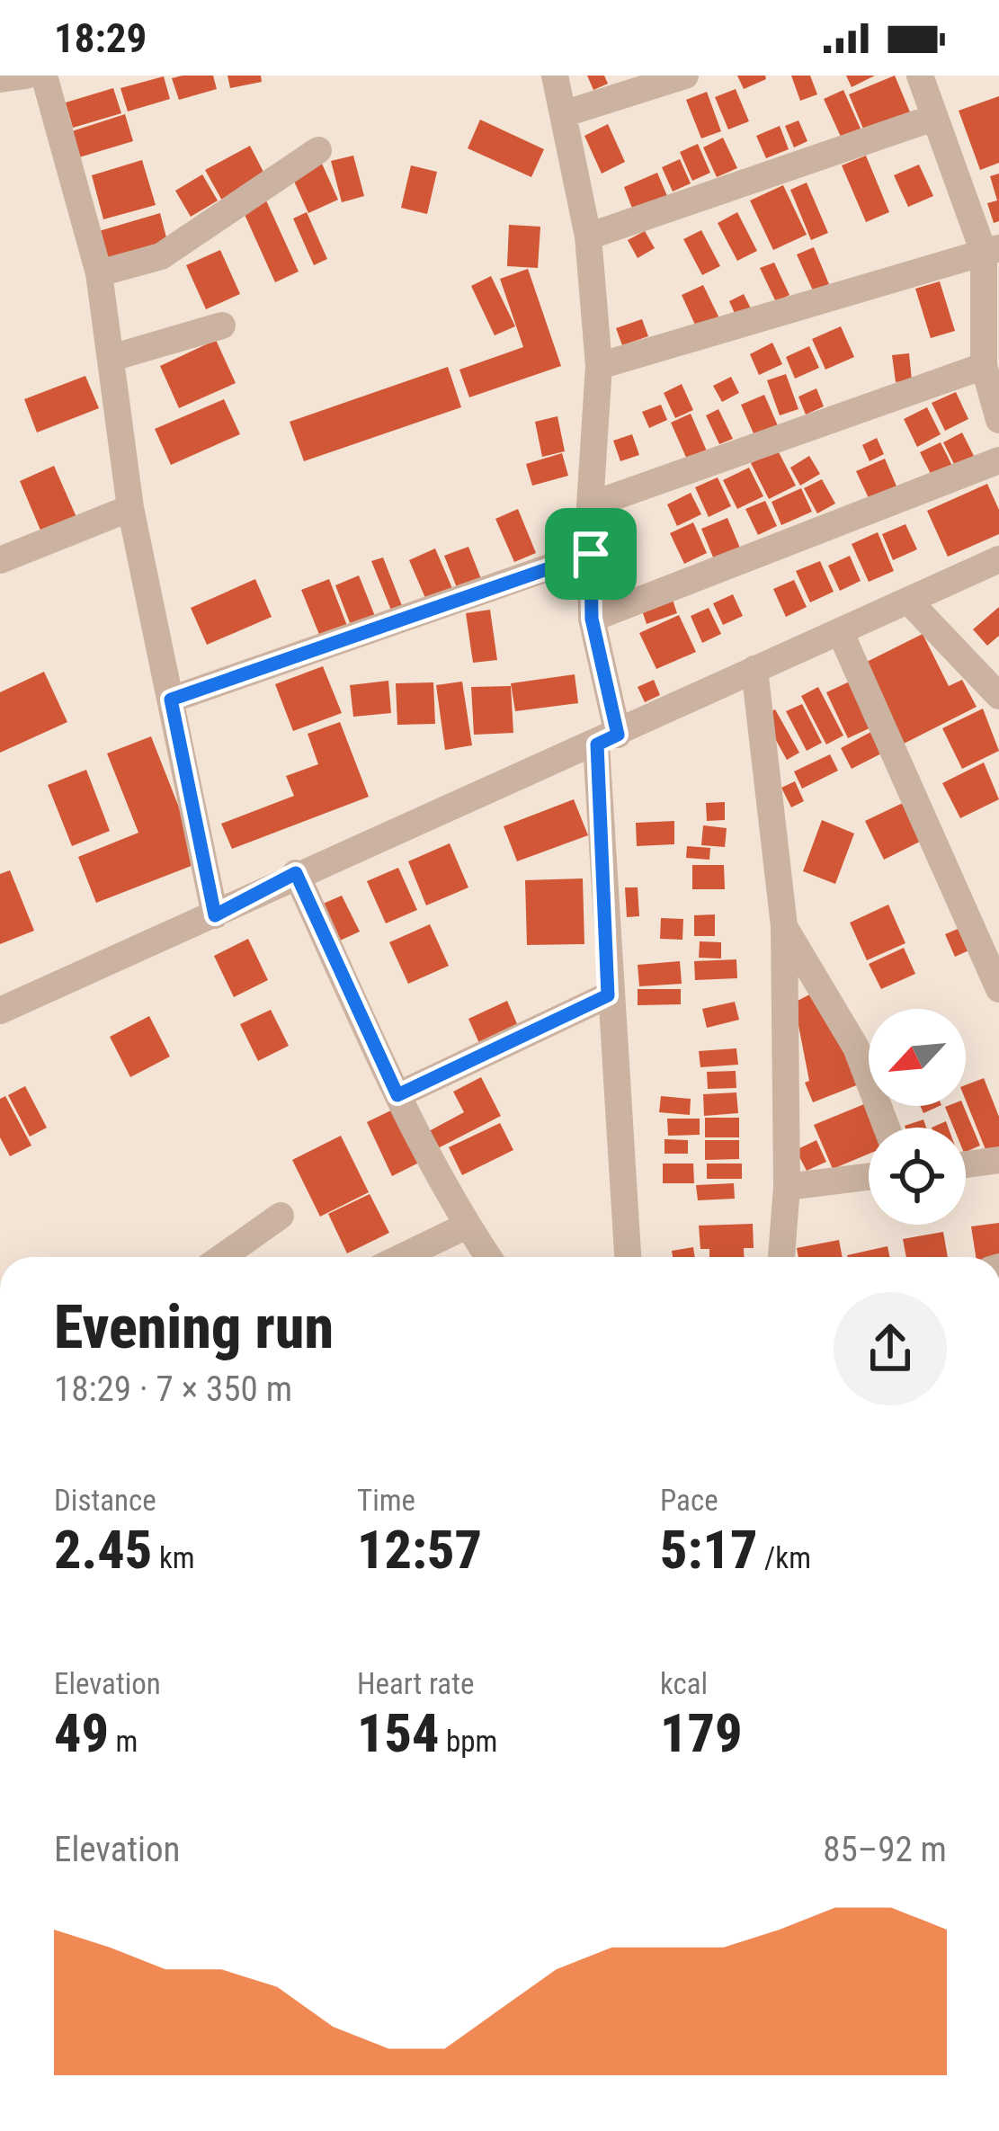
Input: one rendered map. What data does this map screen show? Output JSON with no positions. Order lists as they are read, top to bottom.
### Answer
{
  "north": "bottom left",
  "page": {
    "status": "18:29",
    "heading": ["Evening run", "18:29 · 7 × 350 m"],
    "stats": [
      ["Distance", "2.45 km"],
      ["Time", "12:57"],
      ["Pace", "5:17 /km"],
      ["Elevation", "49 m"],
      ["Heart rate", "154 bpm"],
      ["kcal", "179"]
    ],
    "chart": ["Elevation", "85–92 m"]
  }
}
